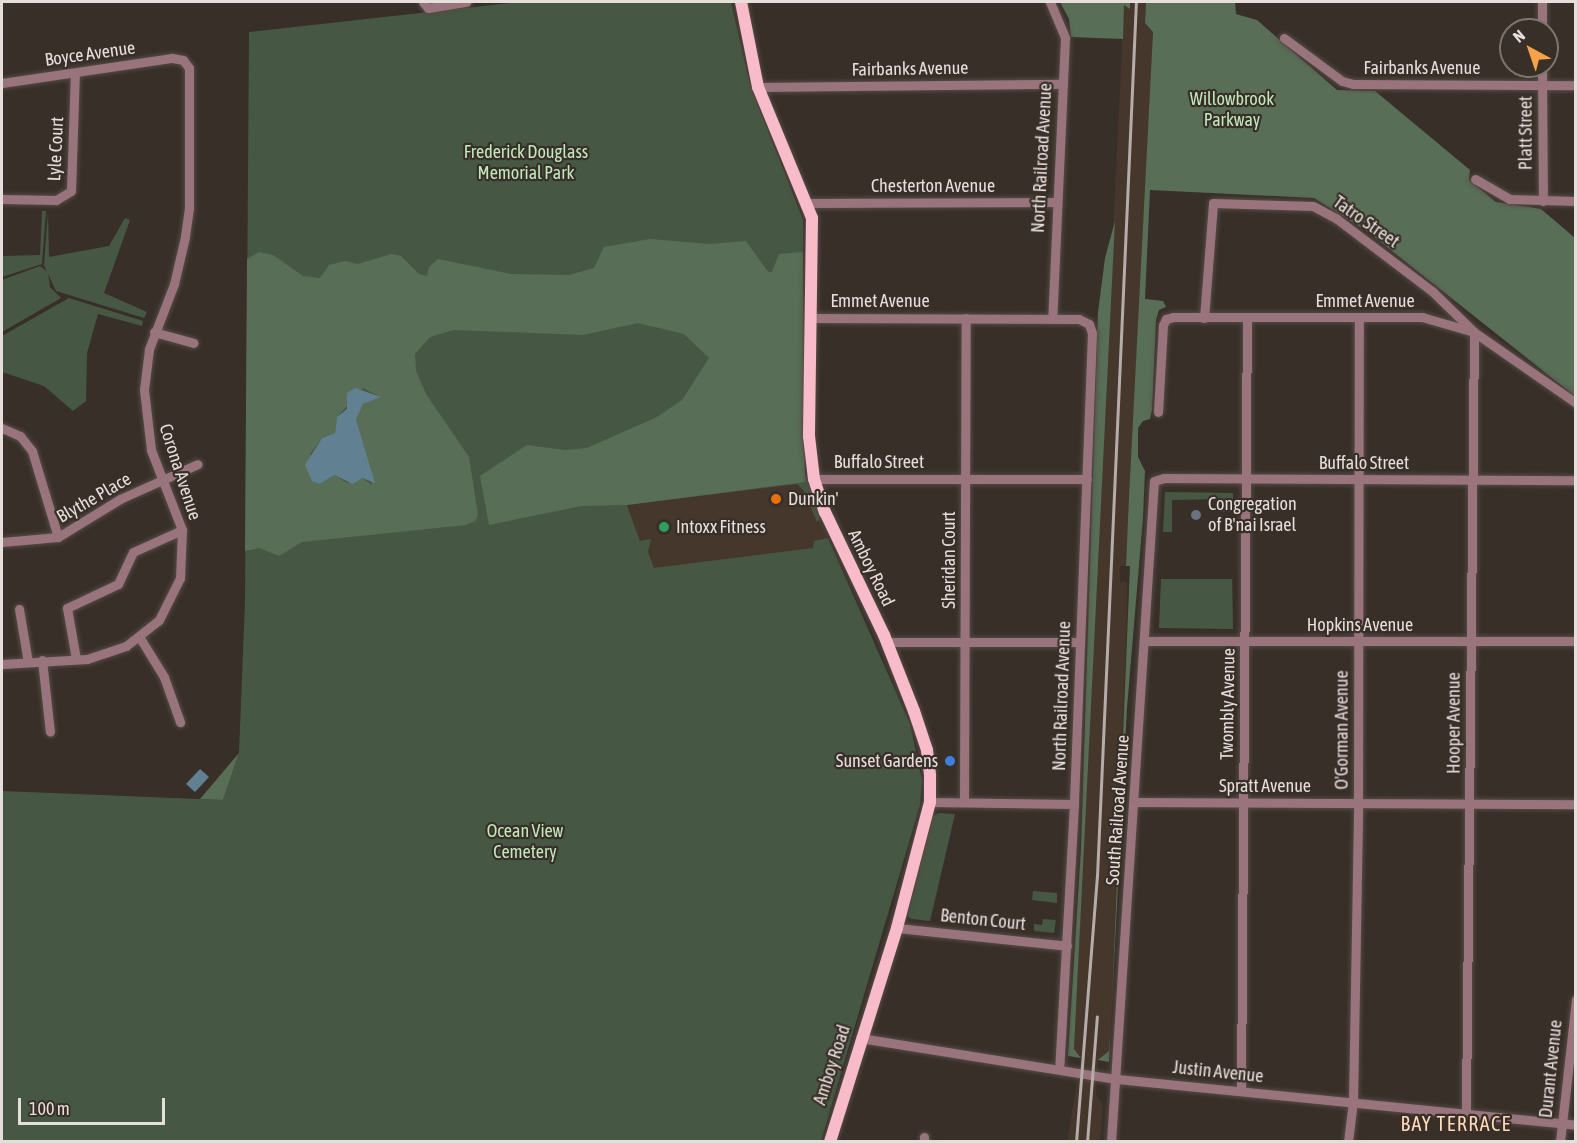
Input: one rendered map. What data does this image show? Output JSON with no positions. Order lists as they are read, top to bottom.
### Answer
{
  "streets": {
    "main road": ["Amboy Road"],
    "street": [
      "Boyce Avenue",
      "Fairbanks Avenue",
      "Platt Street",
      "Lyle Court",
      "North Railroad Avenue",
      "Chesterton Avenue",
      "Tatro Street",
      "Emmet Avenue",
      "Buffalo Street",
      "Corona Avenue",
      "Blythe Place",
      "Sheridan Court",
      "Hopkins Avenue",
      "Twombly Avenue",
      "Hooper Avenue",
      "O'Gorman Avenue",
      "Spratt Avenue",
      "South Railroad Avenue",
      "Benton Court",
      "Durant Avenue",
      "Justin Avenue"
    ]
  },
  "crossings": [
    ["Boyce Avenue", "Lyle Court"],
    ["Boyce Avenue", "Corona Avenue"],
    ["Fairbanks Avenue", "Platt Street"],
    ["Fairbanks Avenue", "North Railroad Avenue"],
    ["Fairbanks Avenue", "Amboy Road"],
    ["North Railroad Avenue", "Chesterton Avenue"],
    ["North Railroad Avenue", "Emmet Avenue"],
    ["North Railroad Avenue", "Buffalo Street"],
    ["North Railroad Avenue", "Benton Court"],
    ["North Railroad Avenue", "Justin Avenue"],
    ["Chesterton Avenue", "Amboy Road"],
    ["Tatro Street", "Emmet Avenue"],
    ["Tatro Street", "Hooper Avenue"],
    ["Emmet Avenue", "Sheridan Court"],
    ["Emmet Avenue", "Amboy Road"],
    ["Emmet Avenue", "Twombly Avenue"],
    ["Emmet Avenue", "Hooper Avenue"],
    ["Emmet Avenue", "O'Gorman Avenue"],
    ["Buffalo Street", "Sheridan Court"],
    ["Buffalo Street", "Amboy Road"],
    ["Buffalo Street", "Twombly Avenue"],
    ["Buffalo Street", "Hooper Avenue"],
    ["Buffalo Street", "O'Gorman Avenue"],
    ["Buffalo Street", "South Railroad Avenue"],
    ["Corona Avenue", "Blythe Place"],
    ["Amboy Road", "Benton Court"],
    ["Amboy Road", "Justin Avenue"],
    ["Hopkins Avenue", "Twombly Avenue"],
    ["Hopkins Avenue", "Hooper Avenue"],
    ["Hopkins Avenue", "O'Gorman Avenue"],
    ["Hopkins Avenue", "South Railroad Avenue"],
    ["Twombly Avenue", "Spratt Avenue"],
    ["Twombly Avenue", "Justin Avenue"],
    ["Hooper Avenue", "Spratt Avenue"],
    ["Hooper Avenue", "Justin Avenue"],
    ["O'Gorman Avenue", "Spratt Avenue"],
    ["O'Gorman Avenue", "Justin Avenue"],
    ["Spratt Avenue", "South Railroad Avenue"],
    ["South Railroad Avenue", "Justin Avenue"],
    ["Durant Avenue", "Justin Avenue"]
  ],
  "districts": ["BAY TERRACE"],
  "parks": ["Willowbrook Parkway", "Frederick Douglass Memorial Park", "Ocean View Cemetery"],
  "places": [
    "Dunkin'",
    "Congregation of B'nai Israel",
    "Intoxx Fitness",
    "Sunset Gardens"
  ],
  "scale_bar": "100 m",
  "north": "top left"
}
